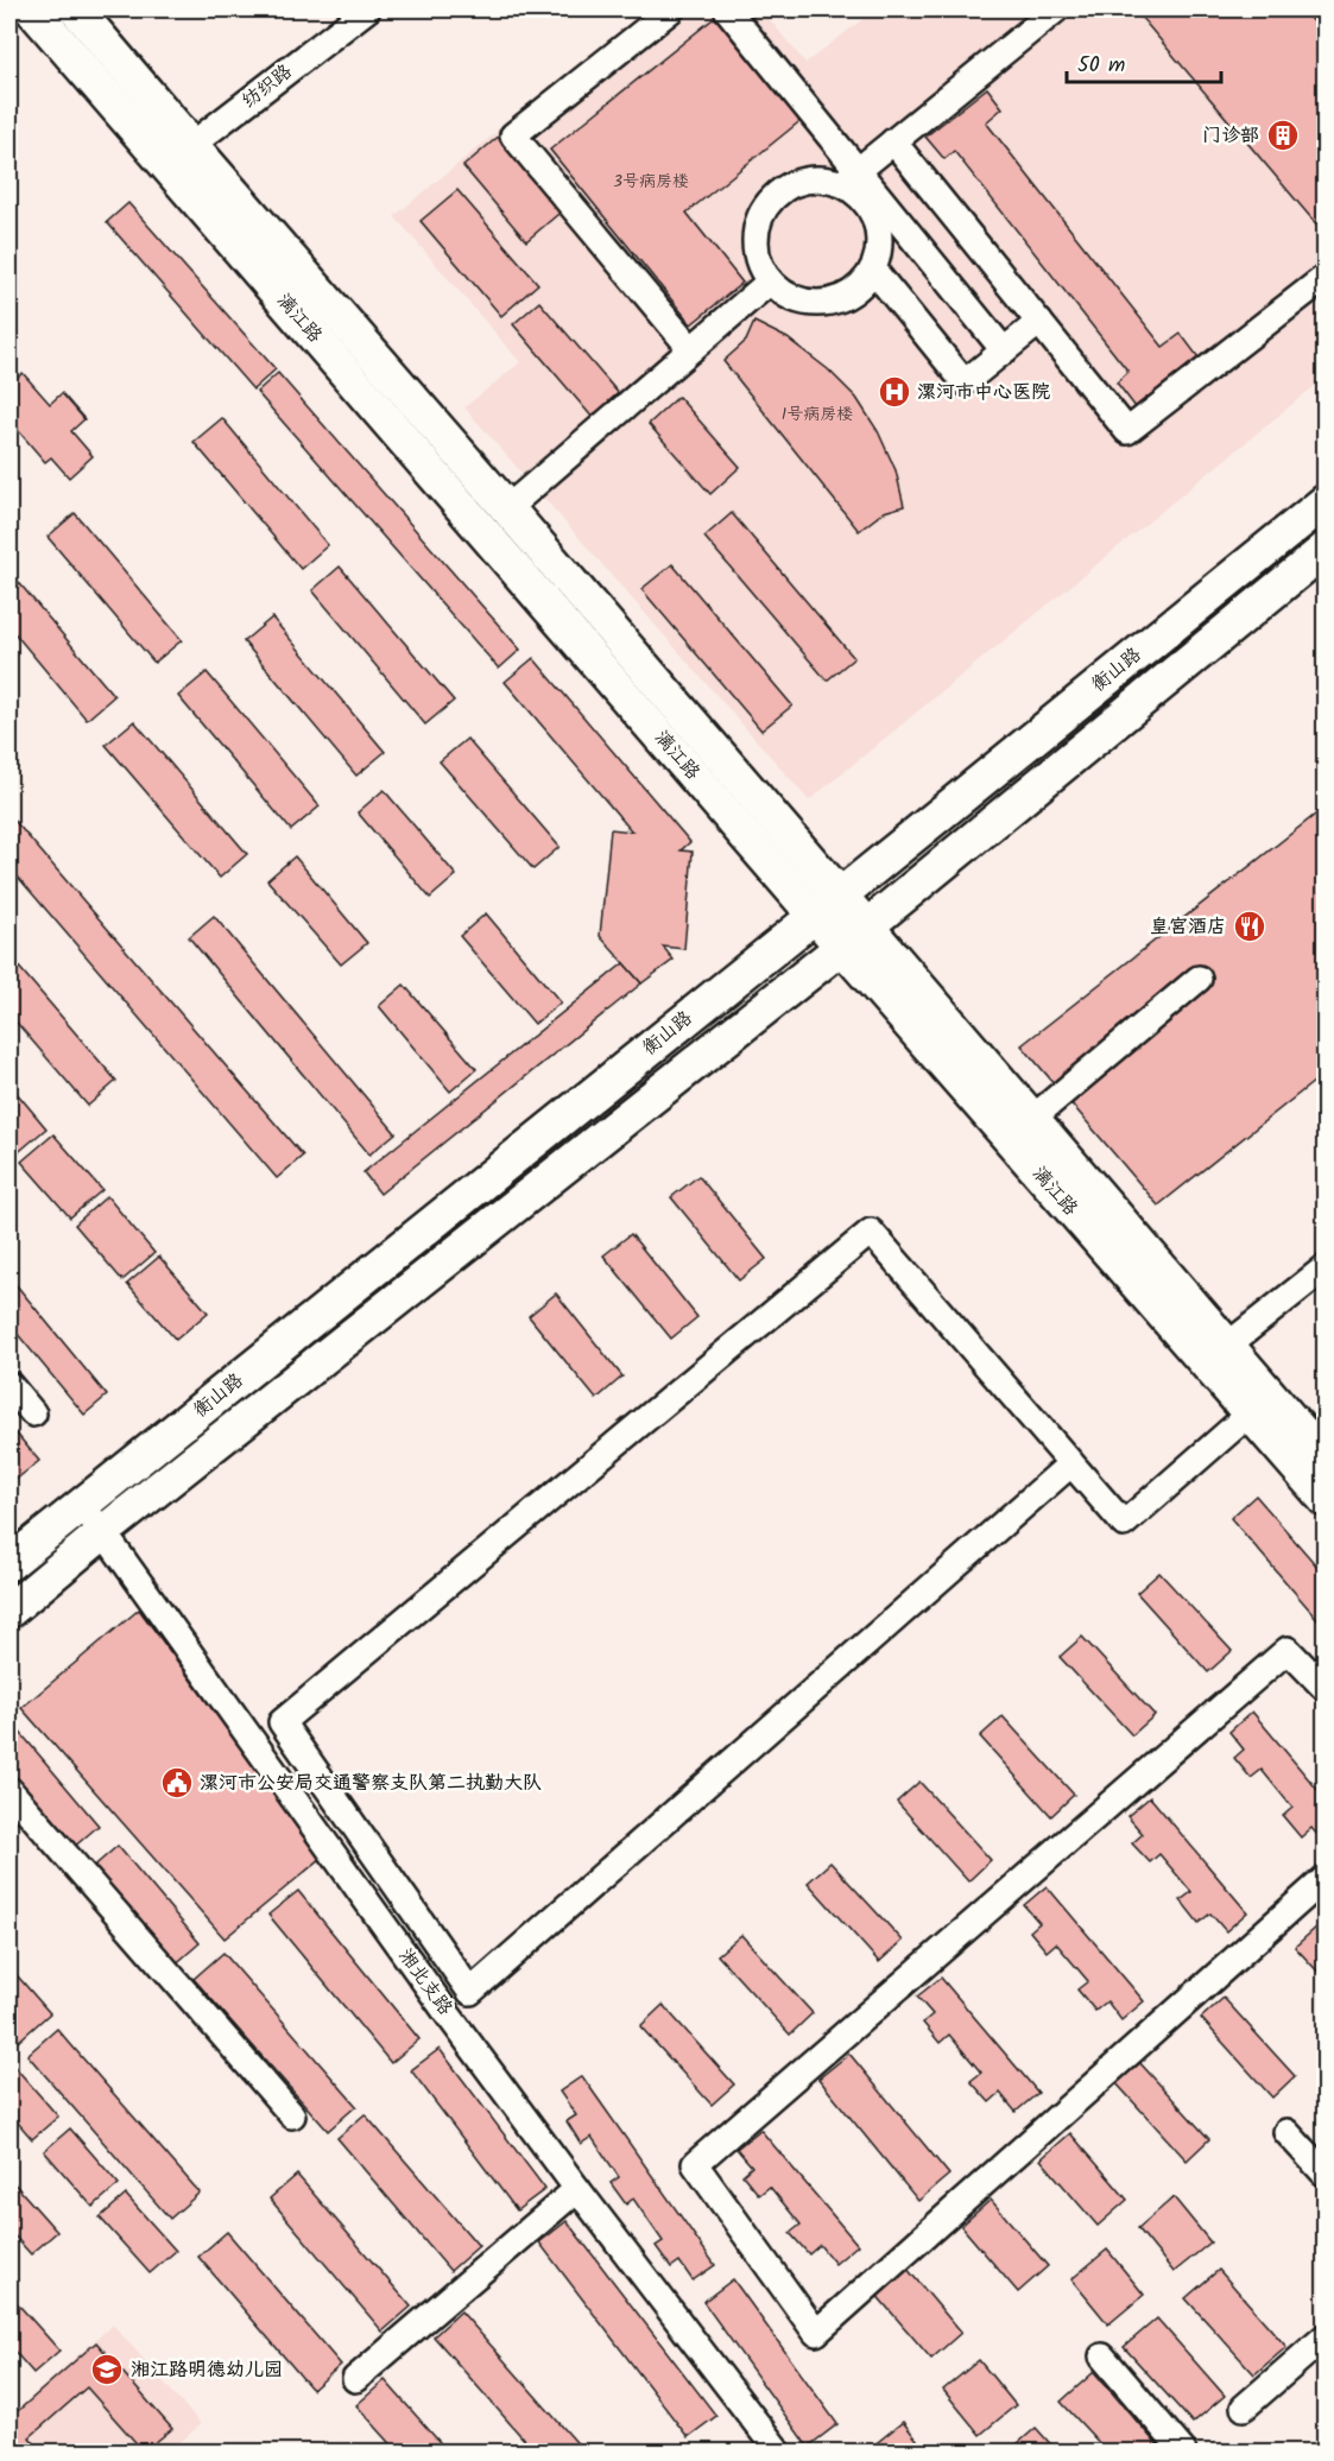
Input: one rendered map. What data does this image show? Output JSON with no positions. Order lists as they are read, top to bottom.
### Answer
{
  "streets": {
    "street": [
      "纺织路",
      "漓江路",
      "衡山路",
      "湘北支路"
    ]
  },
  "crossings": [
    ["纺织路", "漓江路"],
    ["漓江路", "衡山路"],
    ["衡山路", "湘北支路"]
  ],
  "places": {
    "building": ["门诊部"],
    "hospital": ["漯河市中心医院"],
    "restaurant": ["皇宫酒店"],
    "public building": ["漯河市公安局交通警察支队第二执勤大队"],
    "school or university": ["湘江路明德幼儿园"]
  },
  "house_numbers": ["3号病房楼", "1号病房楼"],
  "scale_bar": "50 m"
}
